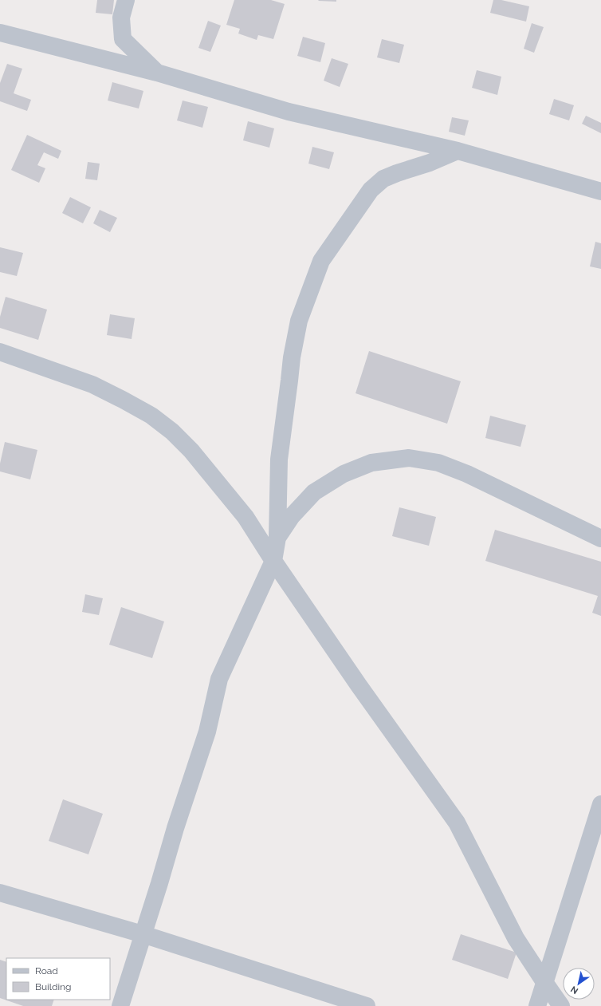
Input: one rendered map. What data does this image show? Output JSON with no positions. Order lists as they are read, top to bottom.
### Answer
{
  "legend": ["Road", "Building"],
  "north": "bottom left"
}
